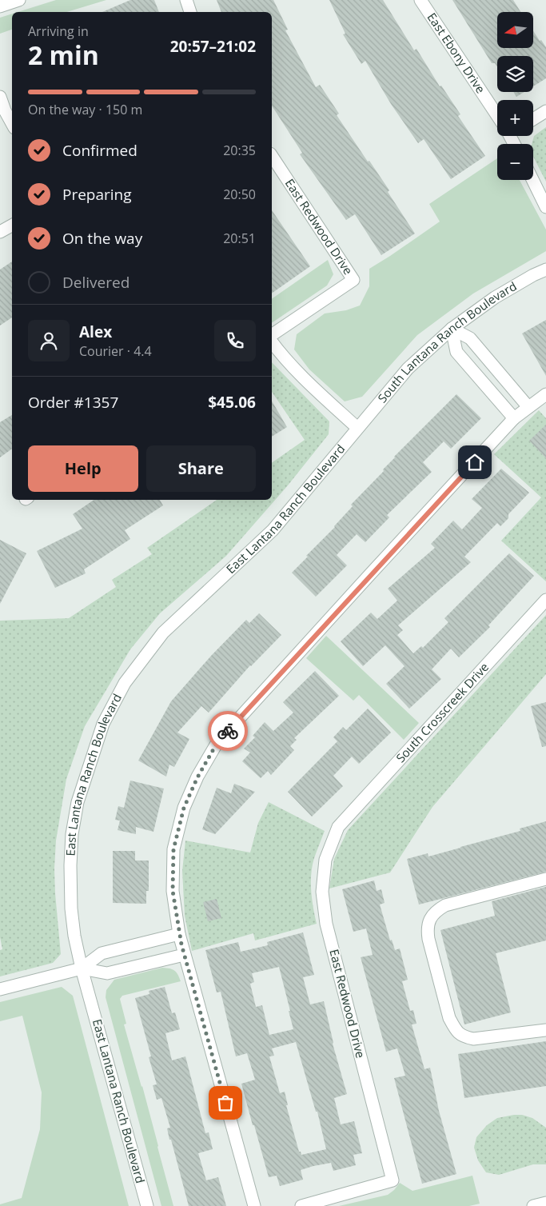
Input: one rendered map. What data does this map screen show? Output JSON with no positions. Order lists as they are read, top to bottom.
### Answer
{
  "streets": {
    "street": [
      "East Ebony Drive",
      "East Redwood Drive",
      "South Lantana Ranch Boulevard",
      "East Lantana Ranch Boulevard",
      "South Crosscreek Drive"
    ]
  },
  "crossings": [
    ["East Redwood Drive", "South Crosscreek Drive"],
    ["South Lantana Ranch Boulevard", "East Lantana Ranch Boulevard"]
  ],
  "north": "left",
  "page": {
    "map_buttons": ["+", "−"],
    "heading": ["2 min", "Arriving in", "20:57–21:02"],
    "panel": [
      "Alex",
      "Courier · 4.4",
      "Order #1357",
      "$45.06"
    ],
    "bar": "On the way · 150 m",
    "list": [
      ["Confirmed", "20:35"],
      ["Preparing", "20:50"],
      ["On the way", "20:51"],
      "Delivered"
    ],
    "buttons": ["Help", "Share"]
  }
}
